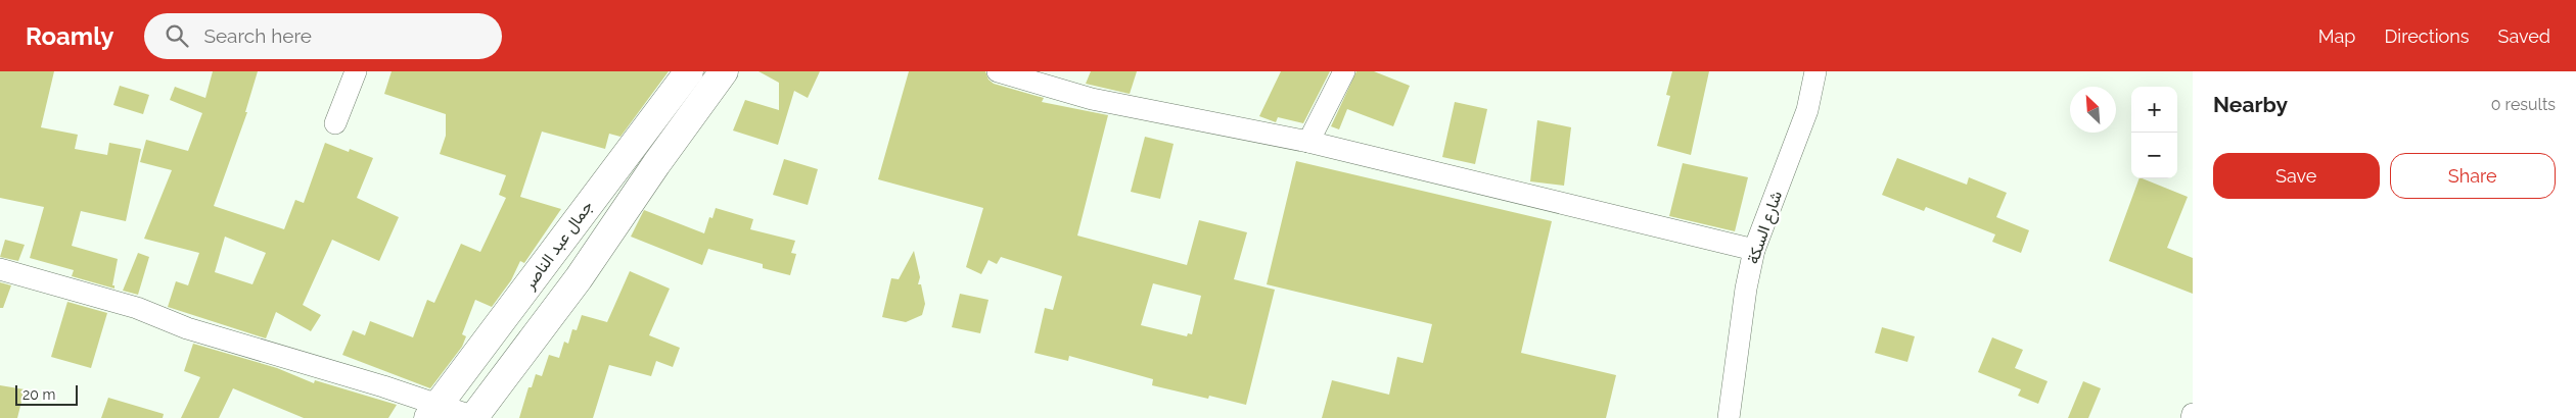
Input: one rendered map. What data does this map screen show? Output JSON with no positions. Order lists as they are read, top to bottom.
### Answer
{
  "streets": {
    "main road": ["جمال عبد الناصر"],
    "street": ["شارع السكة"]
  },
  "scale_bar": "20 m",
  "north": "top left",
  "page": {
    "header": "Roamly",
    "search": "Search here",
    "nav": ["Map", "Directions", "Saved"],
    "heading": ["Nearby", "0 results"],
    "map_buttons": ["+", "−"],
    "buttons": ["Save", "Share"],
    "scale": "20 m"
  }
}
